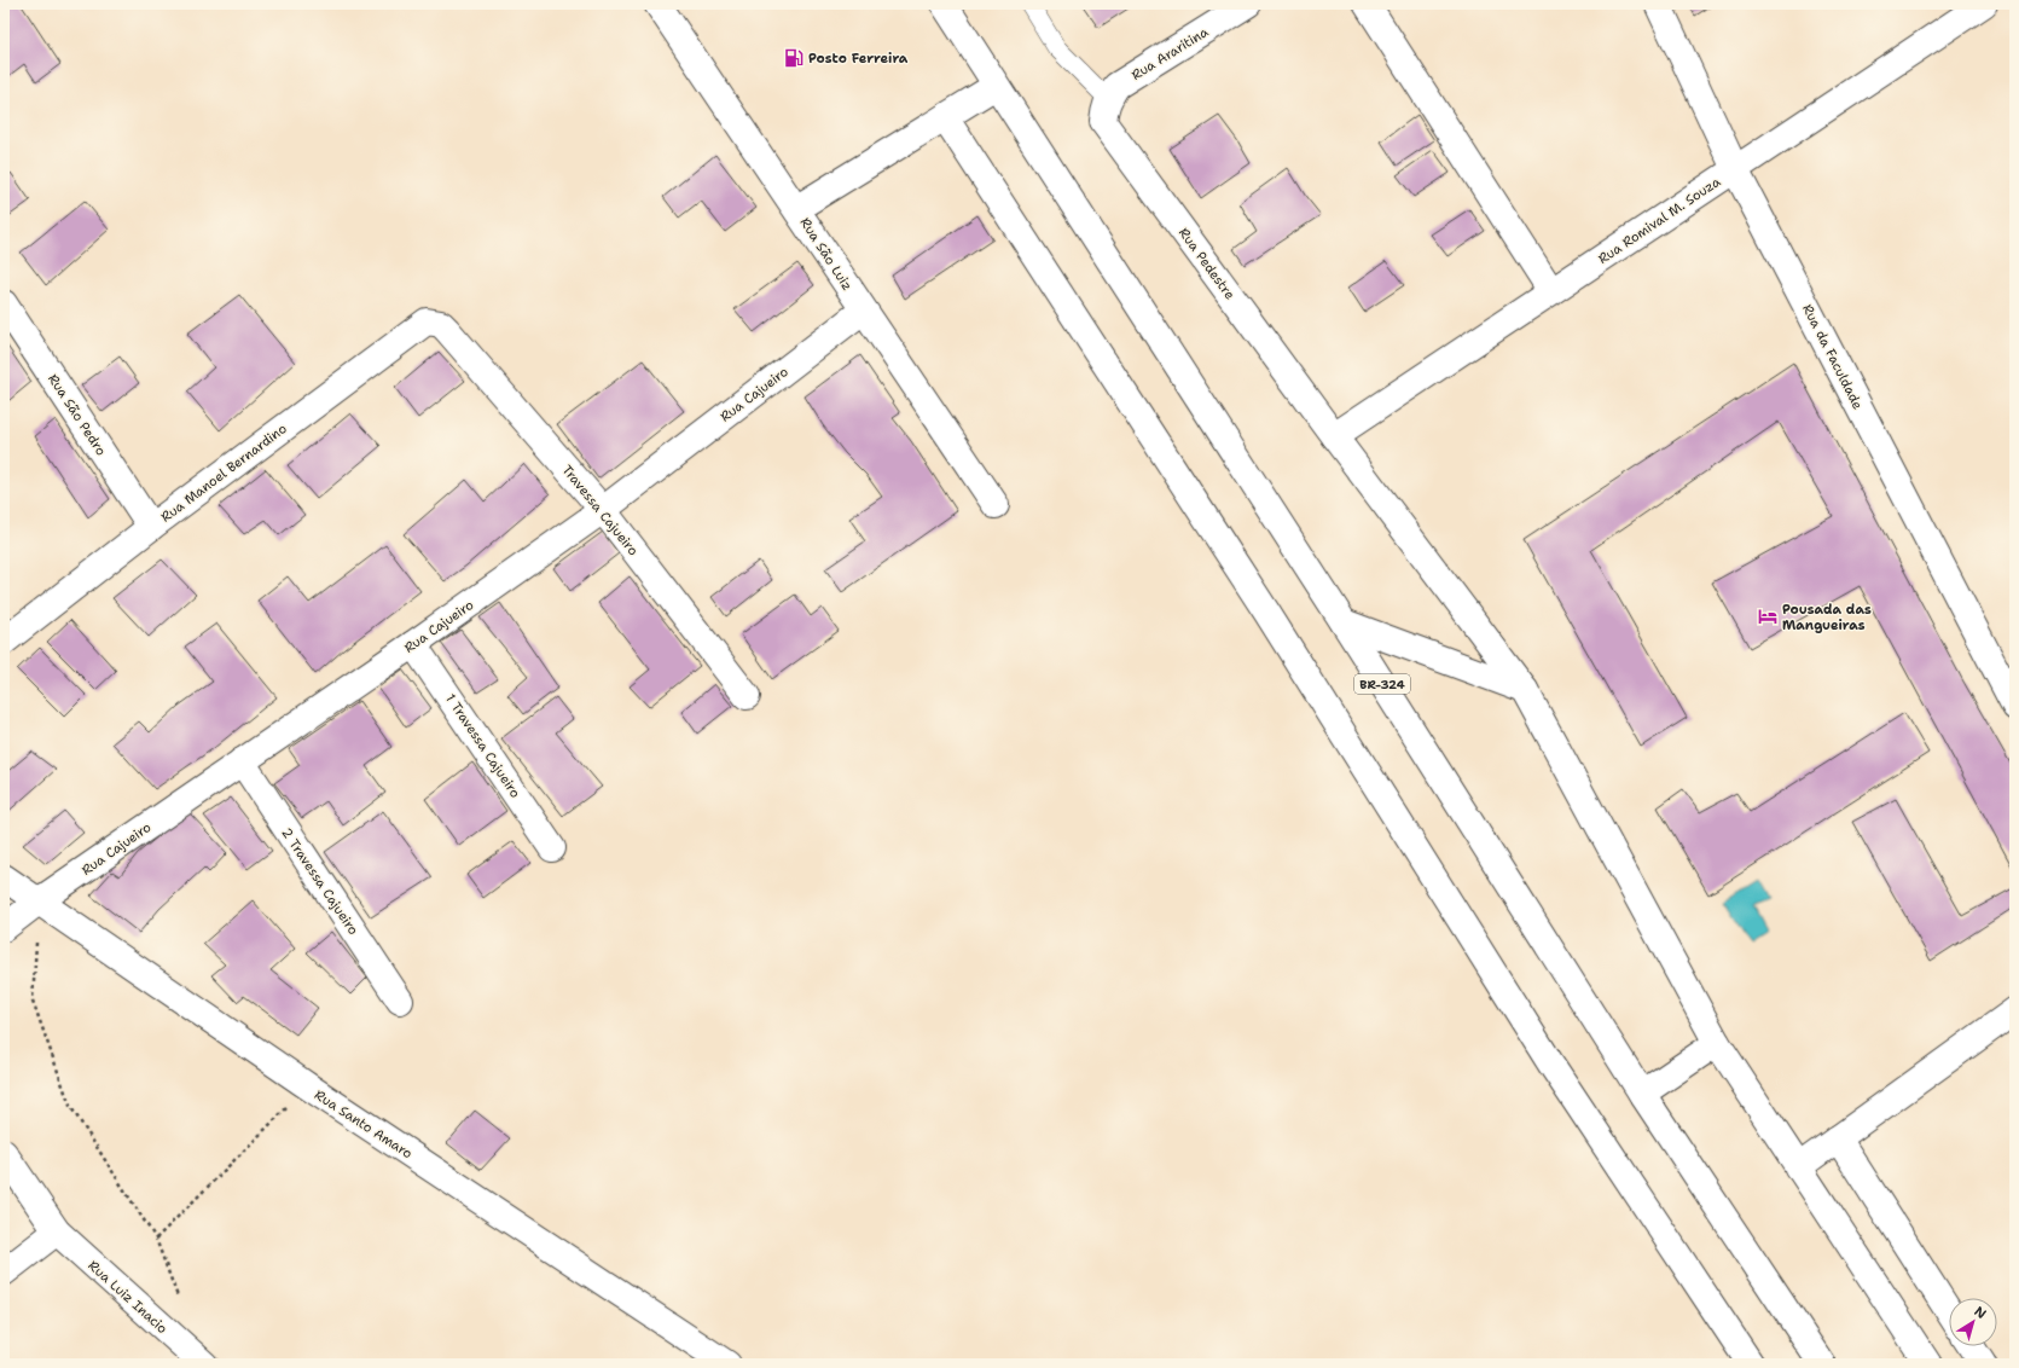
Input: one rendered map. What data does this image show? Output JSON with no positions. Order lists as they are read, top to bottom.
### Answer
{
  "streets": {
    "main road": [
      "Rua Araritina",
      "Rua Romival M. Souza",
      "Rua São Luiz",
      "Rua Pedestre",
      "Rua da Faculdade",
      "Rua Cajueiro",
      "Rua São Pedro",
      "Rua Manoel Bernardino",
      "Travessa Cajueiro",
      "BR-324",
      "1 Travessa Cajueiro",
      "2 Travessa Cajueiro",
      "Rua Santo Amaro",
      "Rua Luiz Inacio"
    ]
  },
  "crossings": [
    ["Rua Araritina", "Rua Pedestre"],
    ["Rua Romival M. Souza", "Rua Pedestre"],
    ["Rua Romival M. Souza", "Rua da Faculdade"],
    ["Rua São Luiz", "Rua Cajueiro"],
    ["Rua Cajueiro", "Travessa Cajueiro"],
    ["Rua Cajueiro", "1 Travessa Cajueiro"],
    ["Rua Cajueiro", "2 Travessa Cajueiro"],
    ["Rua Cajueiro", "Rua Santo Amaro"],
    ["Rua São Pedro", "Rua Manoel Bernardino"],
    ["Rua Manoel Bernardino", "Travessa Cajueiro"]
  ],
  "places": {
    "fuel station": ["Posto Ferreira"],
    "hotel": ["Pousada das Mangueiras"]
  },
  "north": "top right"
}
